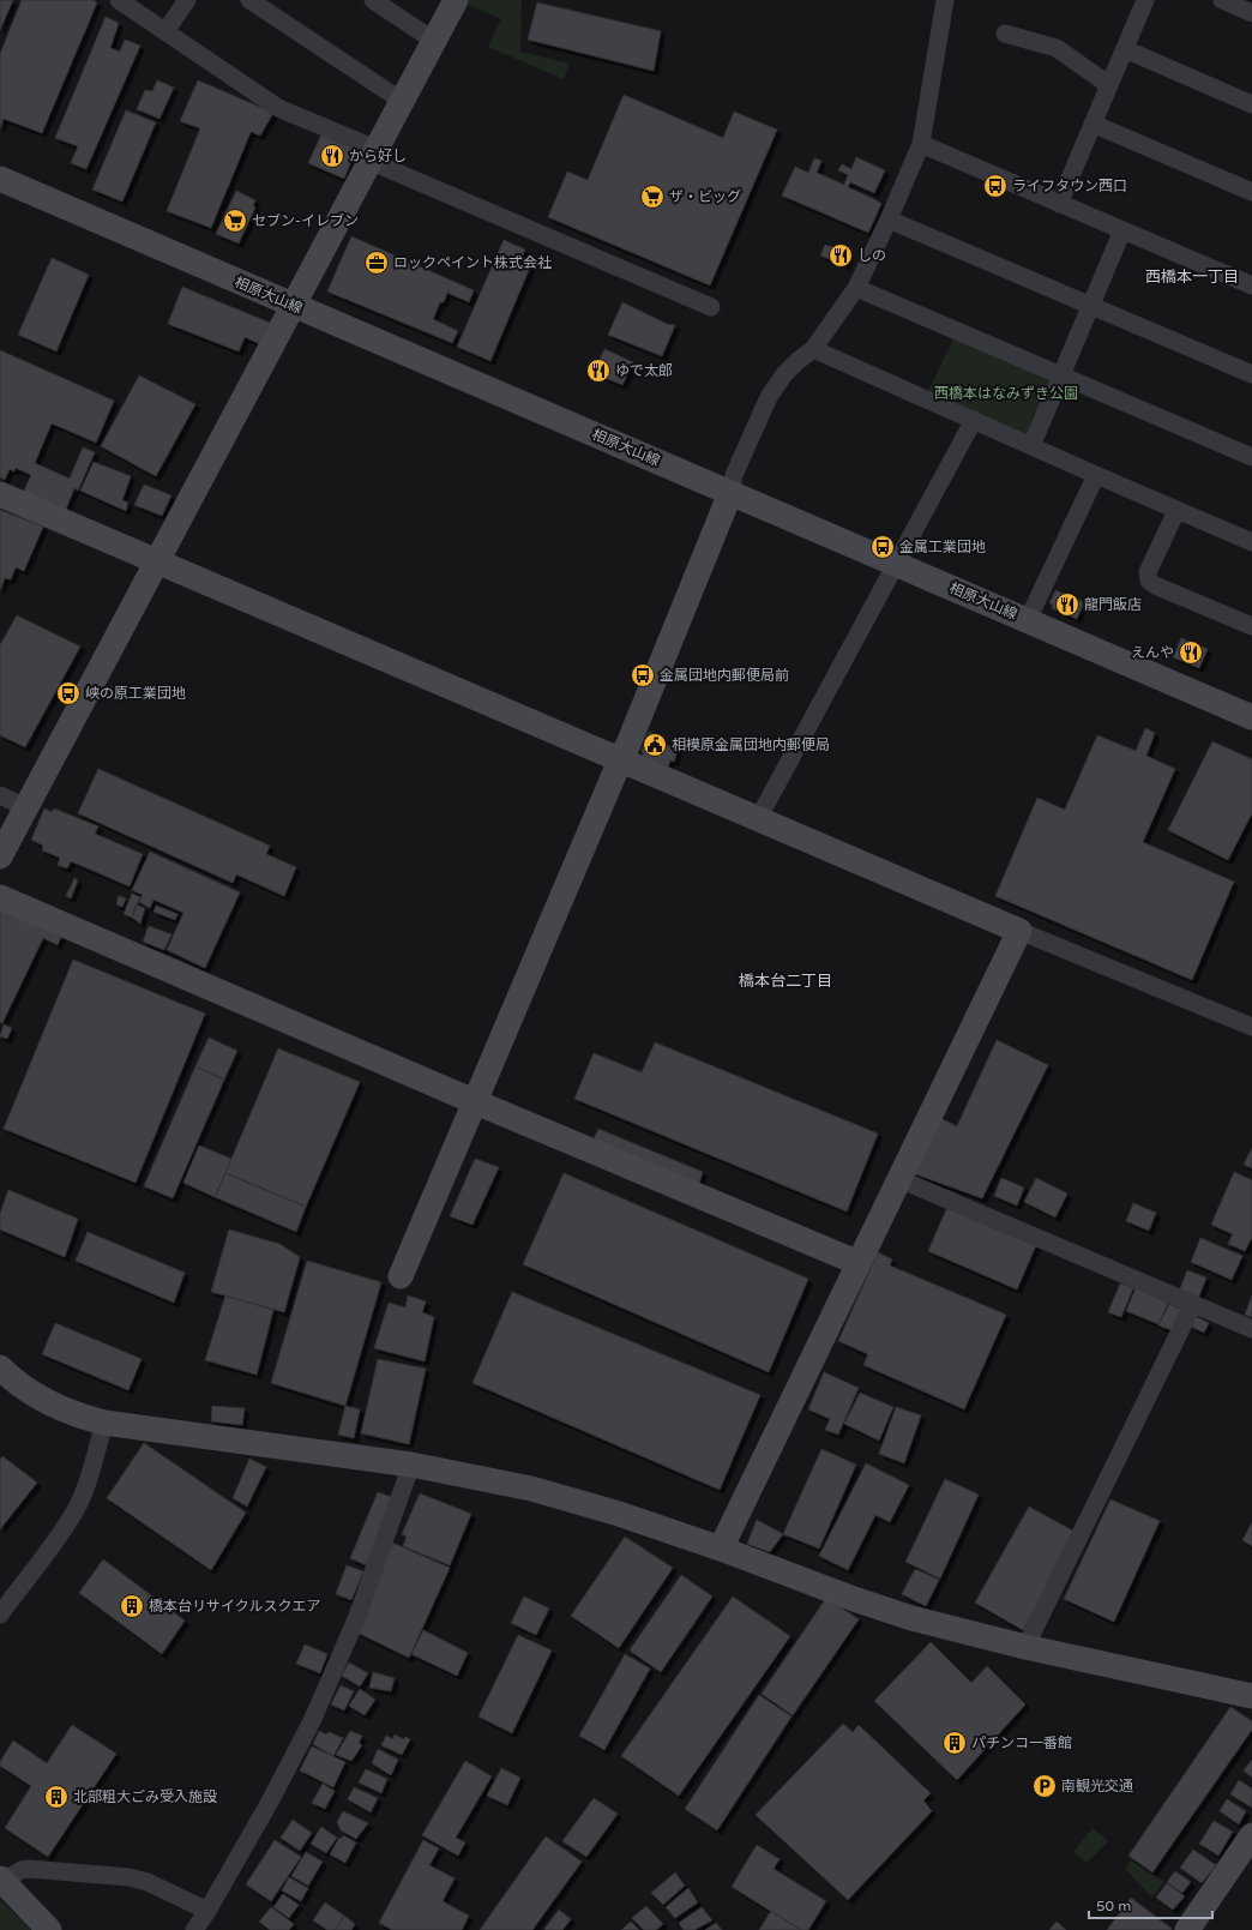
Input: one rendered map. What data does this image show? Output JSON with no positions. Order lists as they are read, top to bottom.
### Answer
{
  "streets": {
    "street": ["相原大山線"]
  },
  "districts": ["西橋本一丁目", "橋本台二丁目"],
  "parks": ["西橋本はなみずき公園"],
  "places": {
    "restaurant": [
      "から好し",
      "しの",
      "ゆで太郎",
      "龍門飯店",
      "えんや"
    ],
    "bus stop": [
      "ライフタウン西口",
      "金属工業団地",
      "金属団地内郵便局前",
      "峡の原工業団地"
    ],
    "supermarket": ["ザ・ビッグ", "セブン-イレブン"],
    "office": ["ロックペイント株式会社"],
    "public building": ["相模原金属団地内郵便局"],
    "building": ["橋本台リサイクルスクエア", "パチンコ一番館", "北部粗大ごみ受入施設"],
    "parking": ["南観光交通"]
  },
  "scale_bar": "50 m"
}
